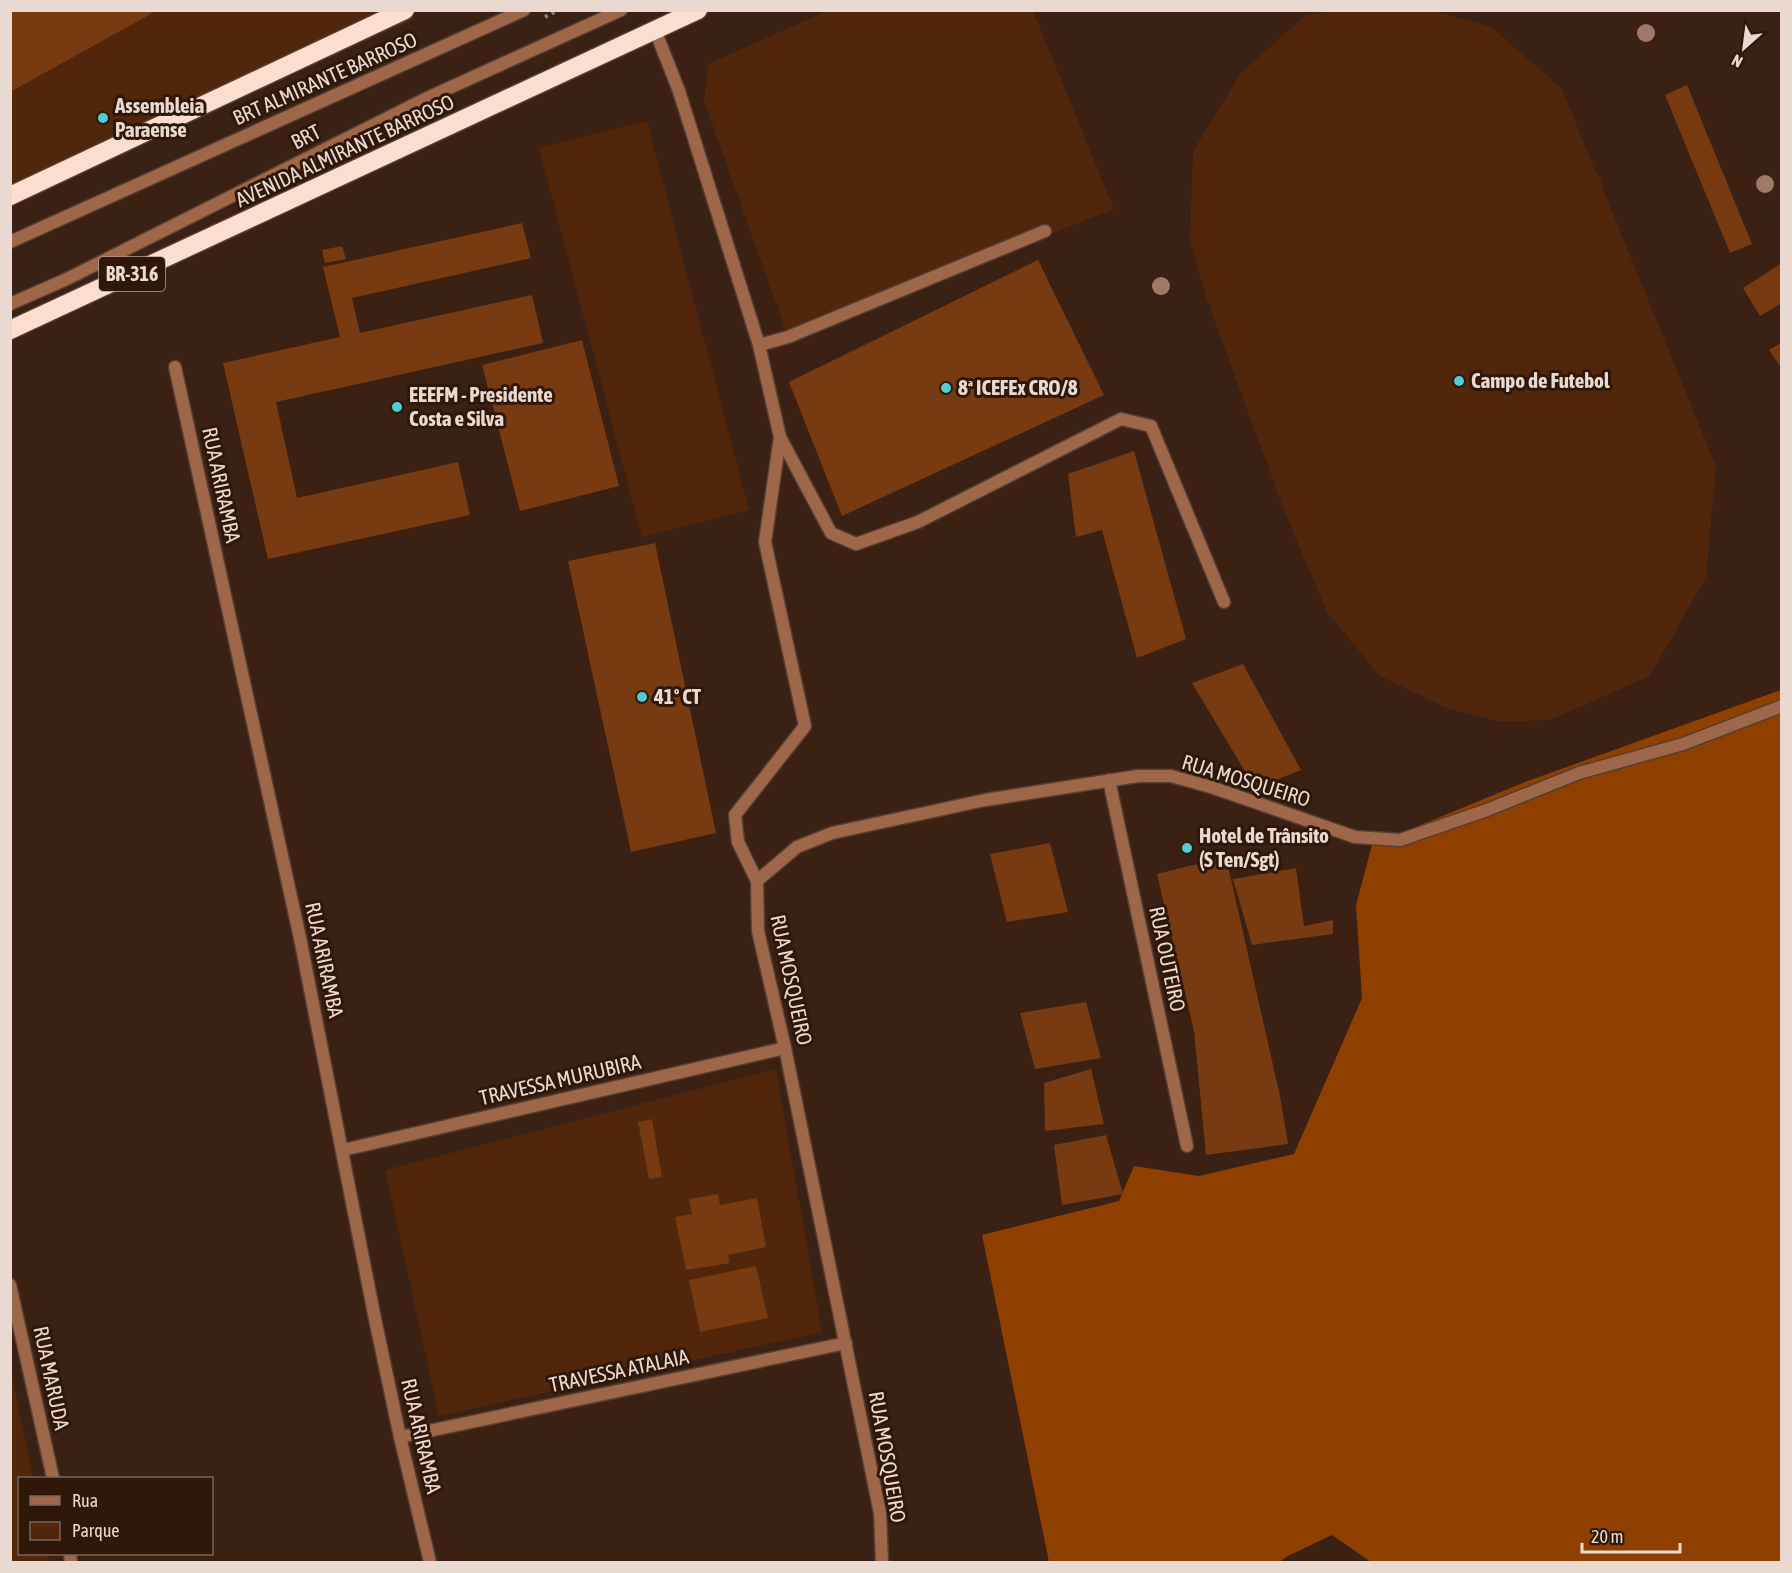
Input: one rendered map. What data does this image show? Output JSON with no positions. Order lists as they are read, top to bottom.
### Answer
{
  "streets": {
    "highway": ["AVENIDA ALMIRANTE BARROSO", "BR-316"],
    "street": [
      "BRT ALMIRANTE BARROSO",
      "BRT",
      "RUA ARIRAMBA",
      "RUA MOSQUEIRO",
      "RUA OUTEIRO",
      "TRAVESSA MURUBIRA",
      "TRAVESSA ATALAIA",
      "RUA MARUDA"
    ]
  },
  "crossings": [
    ["RUA ARIRAMBA", "TRAVESSA MURUBIRA"],
    ["RUA ARIRAMBA", "TRAVESSA ATALAIA"],
    ["RUA MOSQUEIRO", "RUA OUTEIRO"],
    ["RUA MOSQUEIRO", "TRAVESSA MURUBIRA"],
    ["RUA MOSQUEIRO", "TRAVESSA ATALAIA"]
  ],
  "places": [
    "Assembleia Paraense",
    "Campo de Futebol",
    "8ª ICEFEx CRO/8",
    "EEEFM - Presidente Costa e Silva",
    "41º CT",
    "Hotel de Trânsito (S Ten/Sgt)"
  ],
  "legend": ["Rua", "Parque"],
  "scale_bar": "20 m",
  "north": "bottom left"
}
